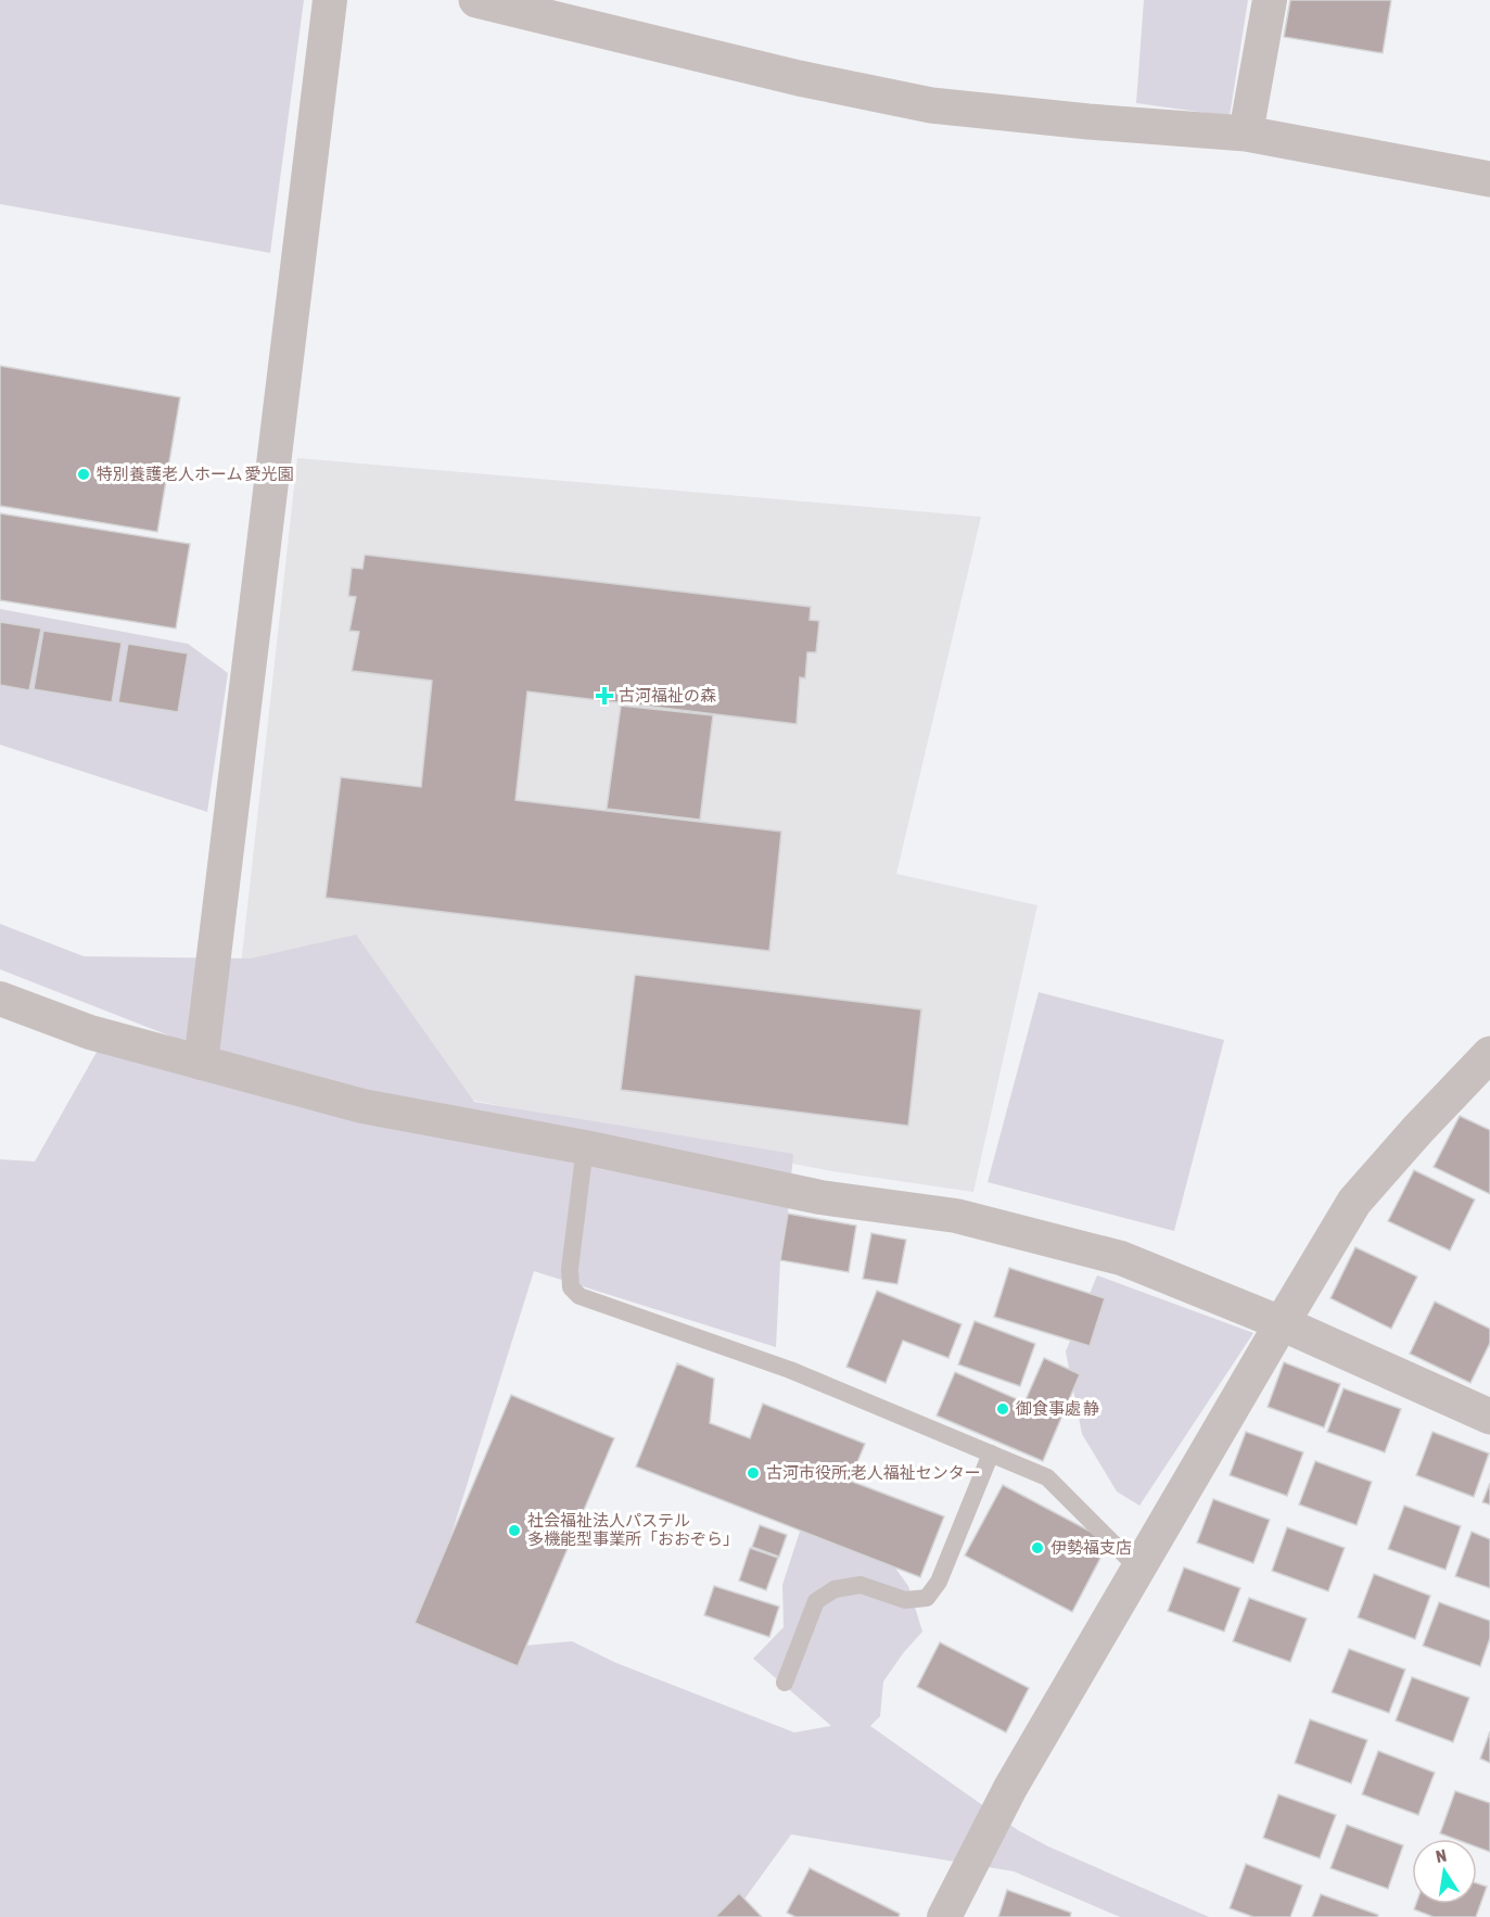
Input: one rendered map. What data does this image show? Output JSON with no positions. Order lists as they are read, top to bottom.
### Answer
{
  "places": {
    "other": [
      "特別養護老人ホーム 愛光園",
      "御食事處 静",
      "古河市役所;老人福祉センター",
      "社会福祉法人パステル 多機能型事業所「おおぞら」",
      "伊勢福支店"
    ],
    "health": ["古河福祉の森"]
  },
  "north": "top"
}
